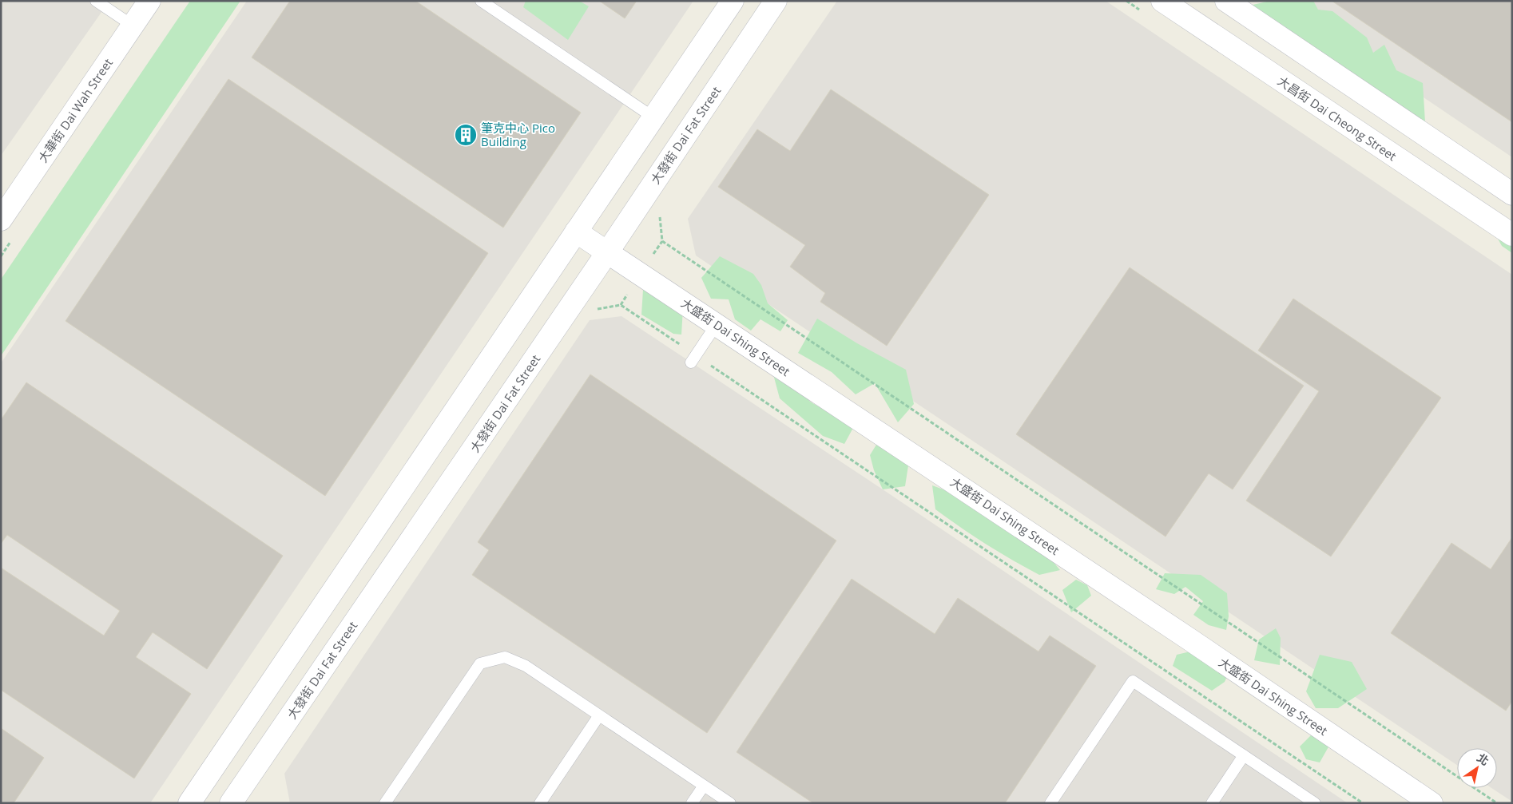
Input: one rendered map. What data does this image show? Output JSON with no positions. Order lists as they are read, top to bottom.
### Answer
{
  "streets": {
    "street": [
      "大華街 Dai Wah Street",
      "大昌街 Dai Cheong Street",
      "大發街 Dai Fat Street",
      "大盛街 Dai Shing Street"
    ]
  },
  "crossings": [
    ["大發街 Dai Fat Street", "大盛街 Dai Shing Street"]
  ],
  "places": {
    "building": ["筆克中心 Pico Building"]
  },
  "north": "top right"
}
